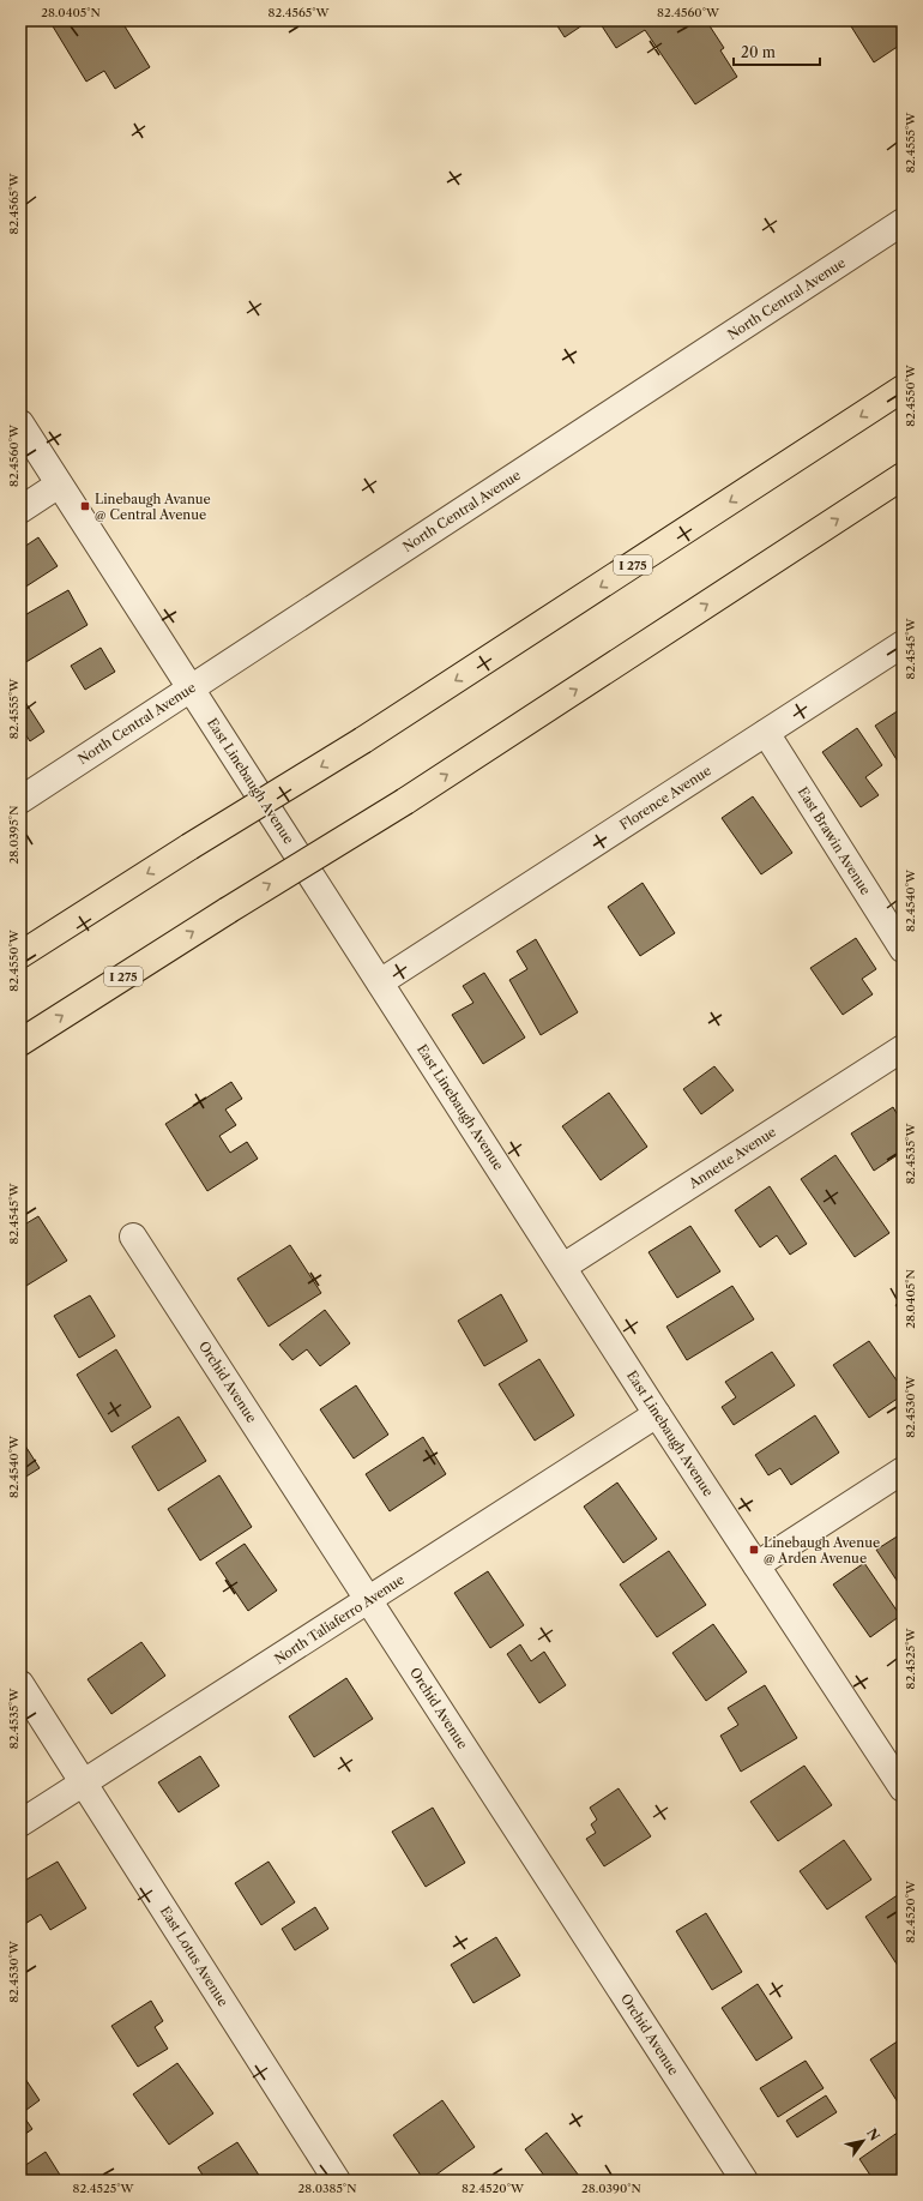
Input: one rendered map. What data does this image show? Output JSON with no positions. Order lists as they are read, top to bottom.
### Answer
{
  "streets": {
    "highway": ["I 275"],
    "street": [
      "North Central Avenue",
      "East Linebaugh Avenue",
      "Florence Avenue",
      "East Brawin Avenue",
      "Annette Avenue",
      "Orchid Avenue",
      "North Taliaferro Avenue",
      "East Lotus Avenue"
    ]
  },
  "crossings": [
    ["North Central Avenue", "East Linebaugh Avenue"],
    ["East Linebaugh Avenue", "Florence Avenue"],
    ["East Linebaugh Avenue", "Annette Avenue"],
    ["East Linebaugh Avenue", "North Taliaferro Avenue"],
    ["Florence Avenue", "East Brawin Avenue"],
    ["Orchid Avenue", "North Taliaferro Avenue"],
    ["North Taliaferro Avenue", "East Lotus Avenue"]
  ],
  "places": {
    "transit": ["Linebaugh Avanue @ Central Avenue", "Linebaugh Avenue @ Arden Avenue"]
  },
  "scale_bar": "20 m",
  "north": "top right",
  "coordinates": [
    "28.0405°N",
    "82.4565°W",
    "82.4560°W",
    "82.4555°W",
    "82.4550°W",
    "82.4545°W",
    "28.0395°N",
    "82.4540°W",
    "82.4535°W",
    "82.4530°W",
    "82.4525°W",
    "82.4520°W",
    "28.0385°N",
    "28.0390°N"
  ]
}
